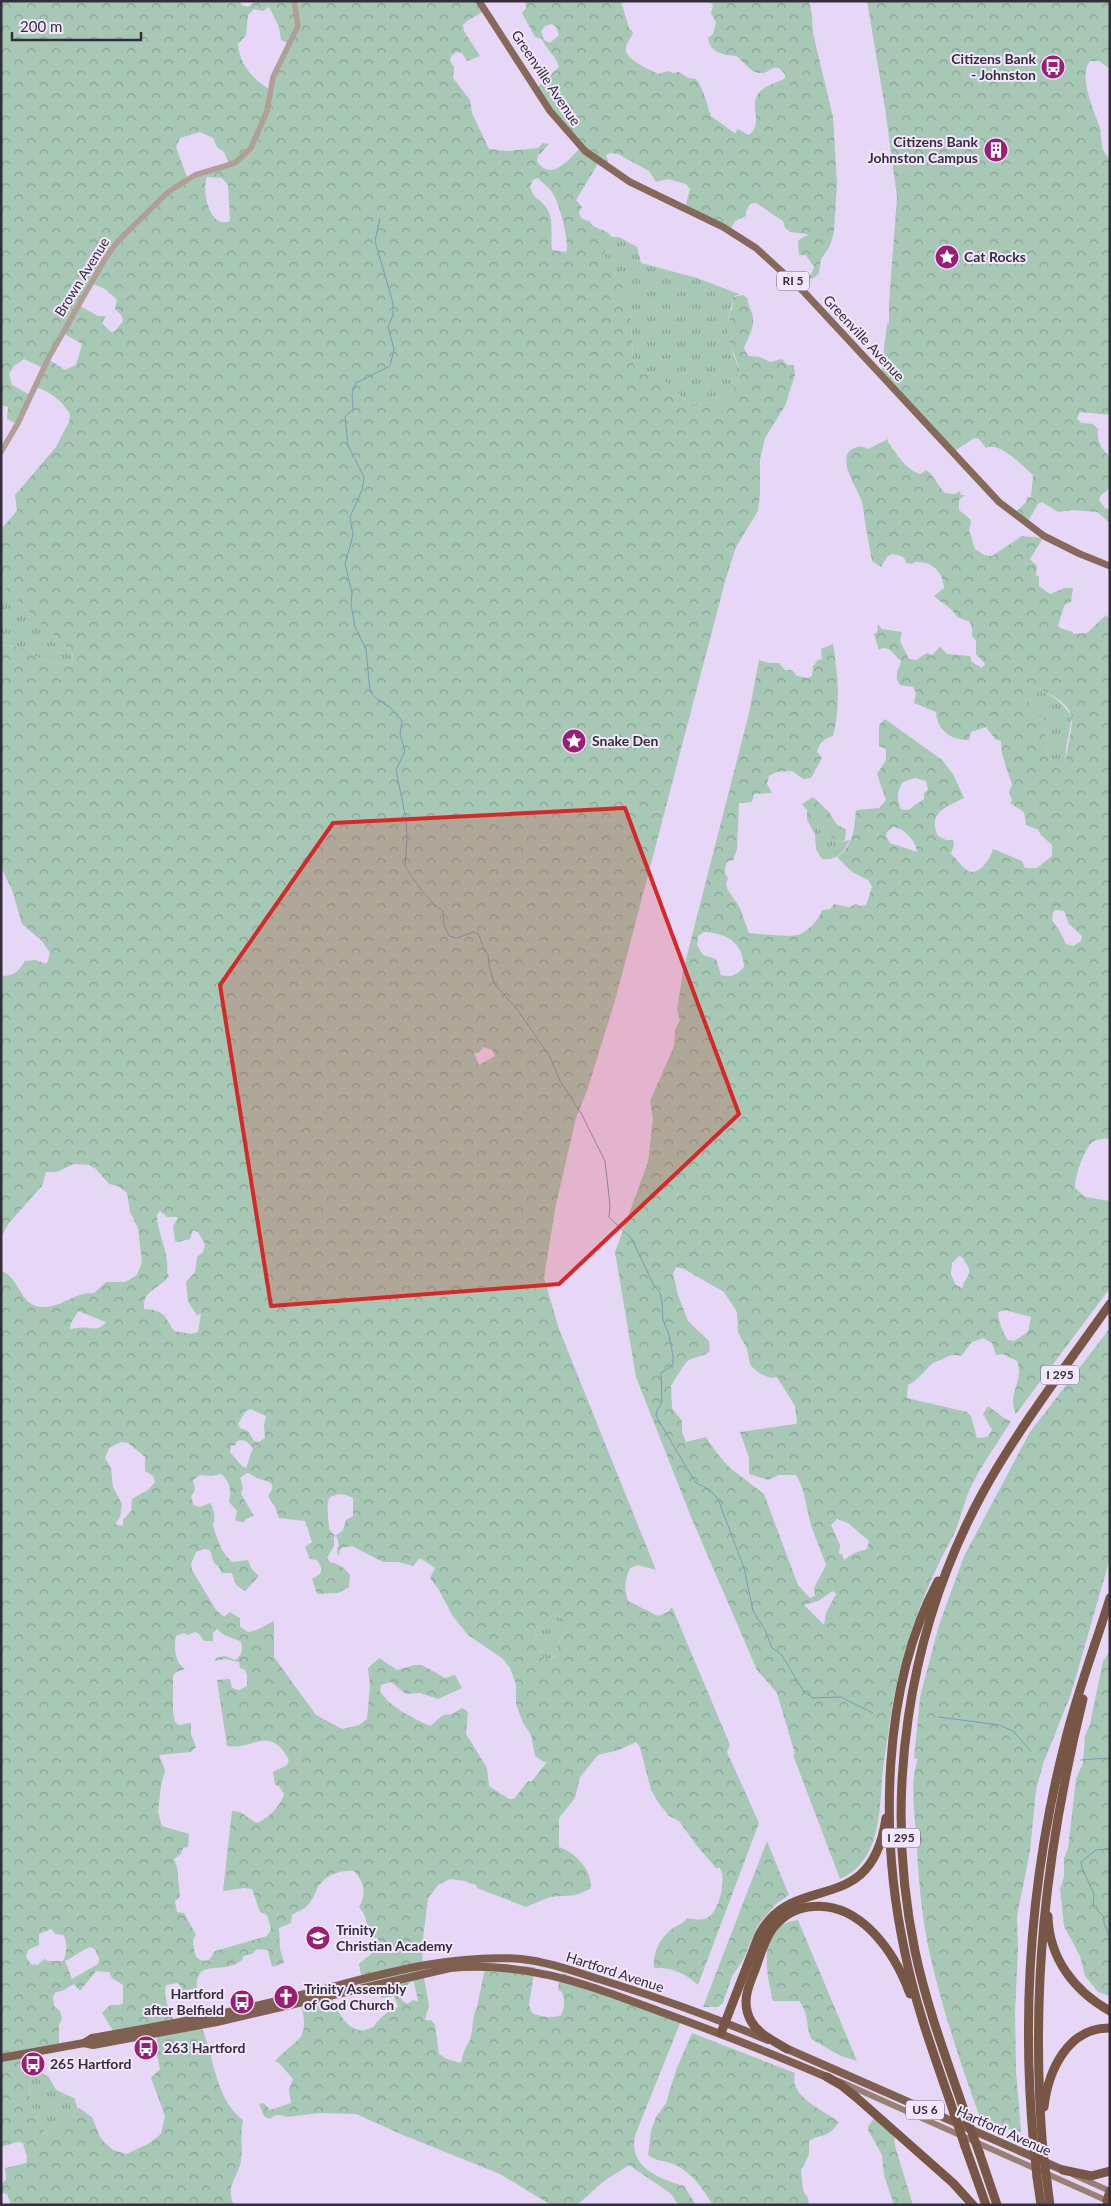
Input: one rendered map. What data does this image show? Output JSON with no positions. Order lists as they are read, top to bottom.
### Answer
{
  "streets": {
    "highway": ["I 295", "Hartford Avenue", "US 6"],
    "main road": ["Greenville Avenue", "RI 5"],
    "street": ["Brown Avenue"]
  },
  "crossings": [
    ["Hartford Avenue", "US 6"]
  ],
  "places": {
    "bus stop": [
      "Citizens Bank - Johnston",
      "Hartford after Belfield",
      "263 Hartford",
      "265 Hartford"
    ],
    "building": ["Citizens Bank Johnston Campus"],
    "place": ["Cat Rocks", "Snake Den"],
    "school or university": ["Trinity Christian Academy"],
    "church": ["Trinity Assembly of God Church"]
  },
  "scale_bar": "200 m"
}
